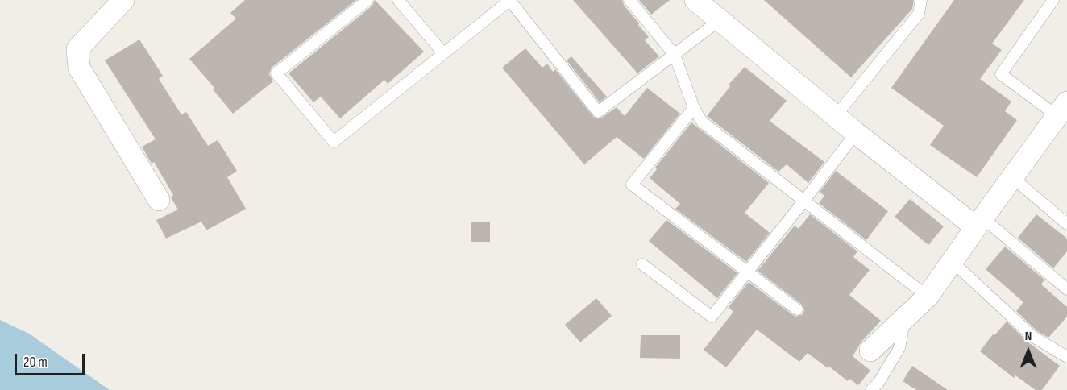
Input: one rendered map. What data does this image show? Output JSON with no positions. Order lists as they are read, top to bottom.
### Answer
{
  "scale_bar": "20 m",
  "north": "top"
}
